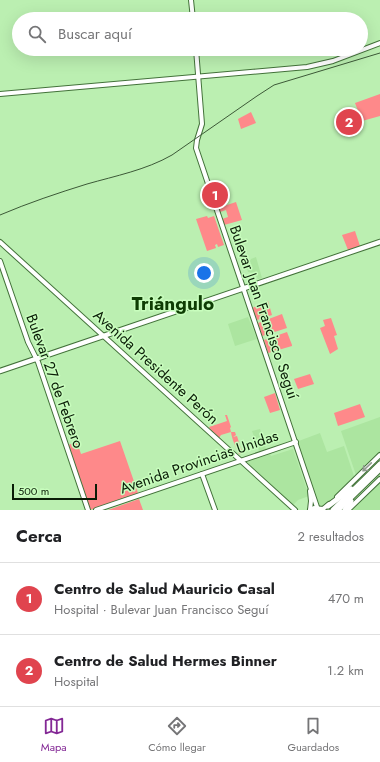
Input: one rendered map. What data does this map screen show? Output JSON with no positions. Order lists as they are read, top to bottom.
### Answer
{
  "streets": {
    "main road": [
      "Bulevar Juan Francisco Seguí",
      "Avenida Presidente Perón",
      "Bulevar 27 de Febrero",
      "Avenida Provincias Unidas"
    ]
  },
  "crossings": [
    ["Bulevar Juan Francisco Seguí", "Avenida Provincias Unidas"],
    ["Avenida Presidente Perón", "Avenida Provincias Unidas"]
  ],
  "districts": ["Triángulo"],
  "scale_bar": "500 m",
  "page": {
    "search": "Buscar aquí",
    "pins": ["2", "1"],
    "scale": "500 m",
    "heading": ["Cerca", "2 resultados"],
    "list": [
      {
        "mark": "1",
        "name": "Centro de Salud Mauricio Casal",
        "note": "Hospital · Bulevar Juan Francisco Seguí",
        "value": "470 m"
      },
      {
        "mark": "2",
        "name": "Centro de Salud Hermes Binner",
        "note": "Hospital",
        "value": "1.2 km"
      }
    ],
    "nav": ["Mapa", "Cómo llegar", "Guardados"]
  }
}
